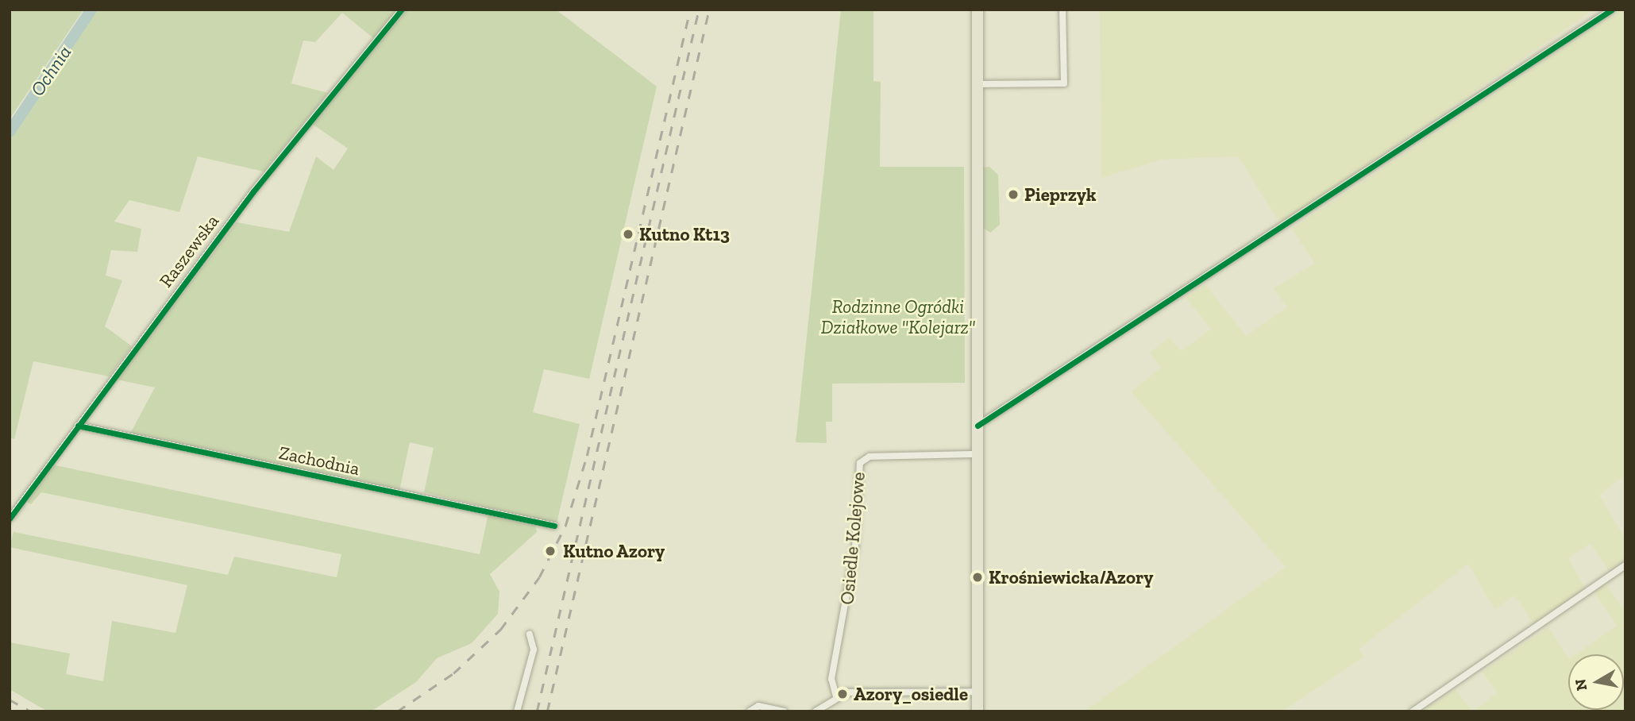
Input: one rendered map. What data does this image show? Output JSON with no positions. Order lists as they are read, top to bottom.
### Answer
{
  "streets": {
    "street": ["Raszewska", "Zachodnia", "Osiedle Kolejowe"]
  },
  "crossings": [
    ["Raszewska", "Zachodnia"]
  ],
  "water": ["Ochnia"],
  "parks": ["Rodzinne Ogródki Działkowe \"Kolejarz\""],
  "places": [
    "Pieprzyk",
    "Kutno Kt13",
    "Kutno Azory",
    "Krośniewicka/Azory",
    "Azory_osiedle"
  ],
  "north": "left"
}
